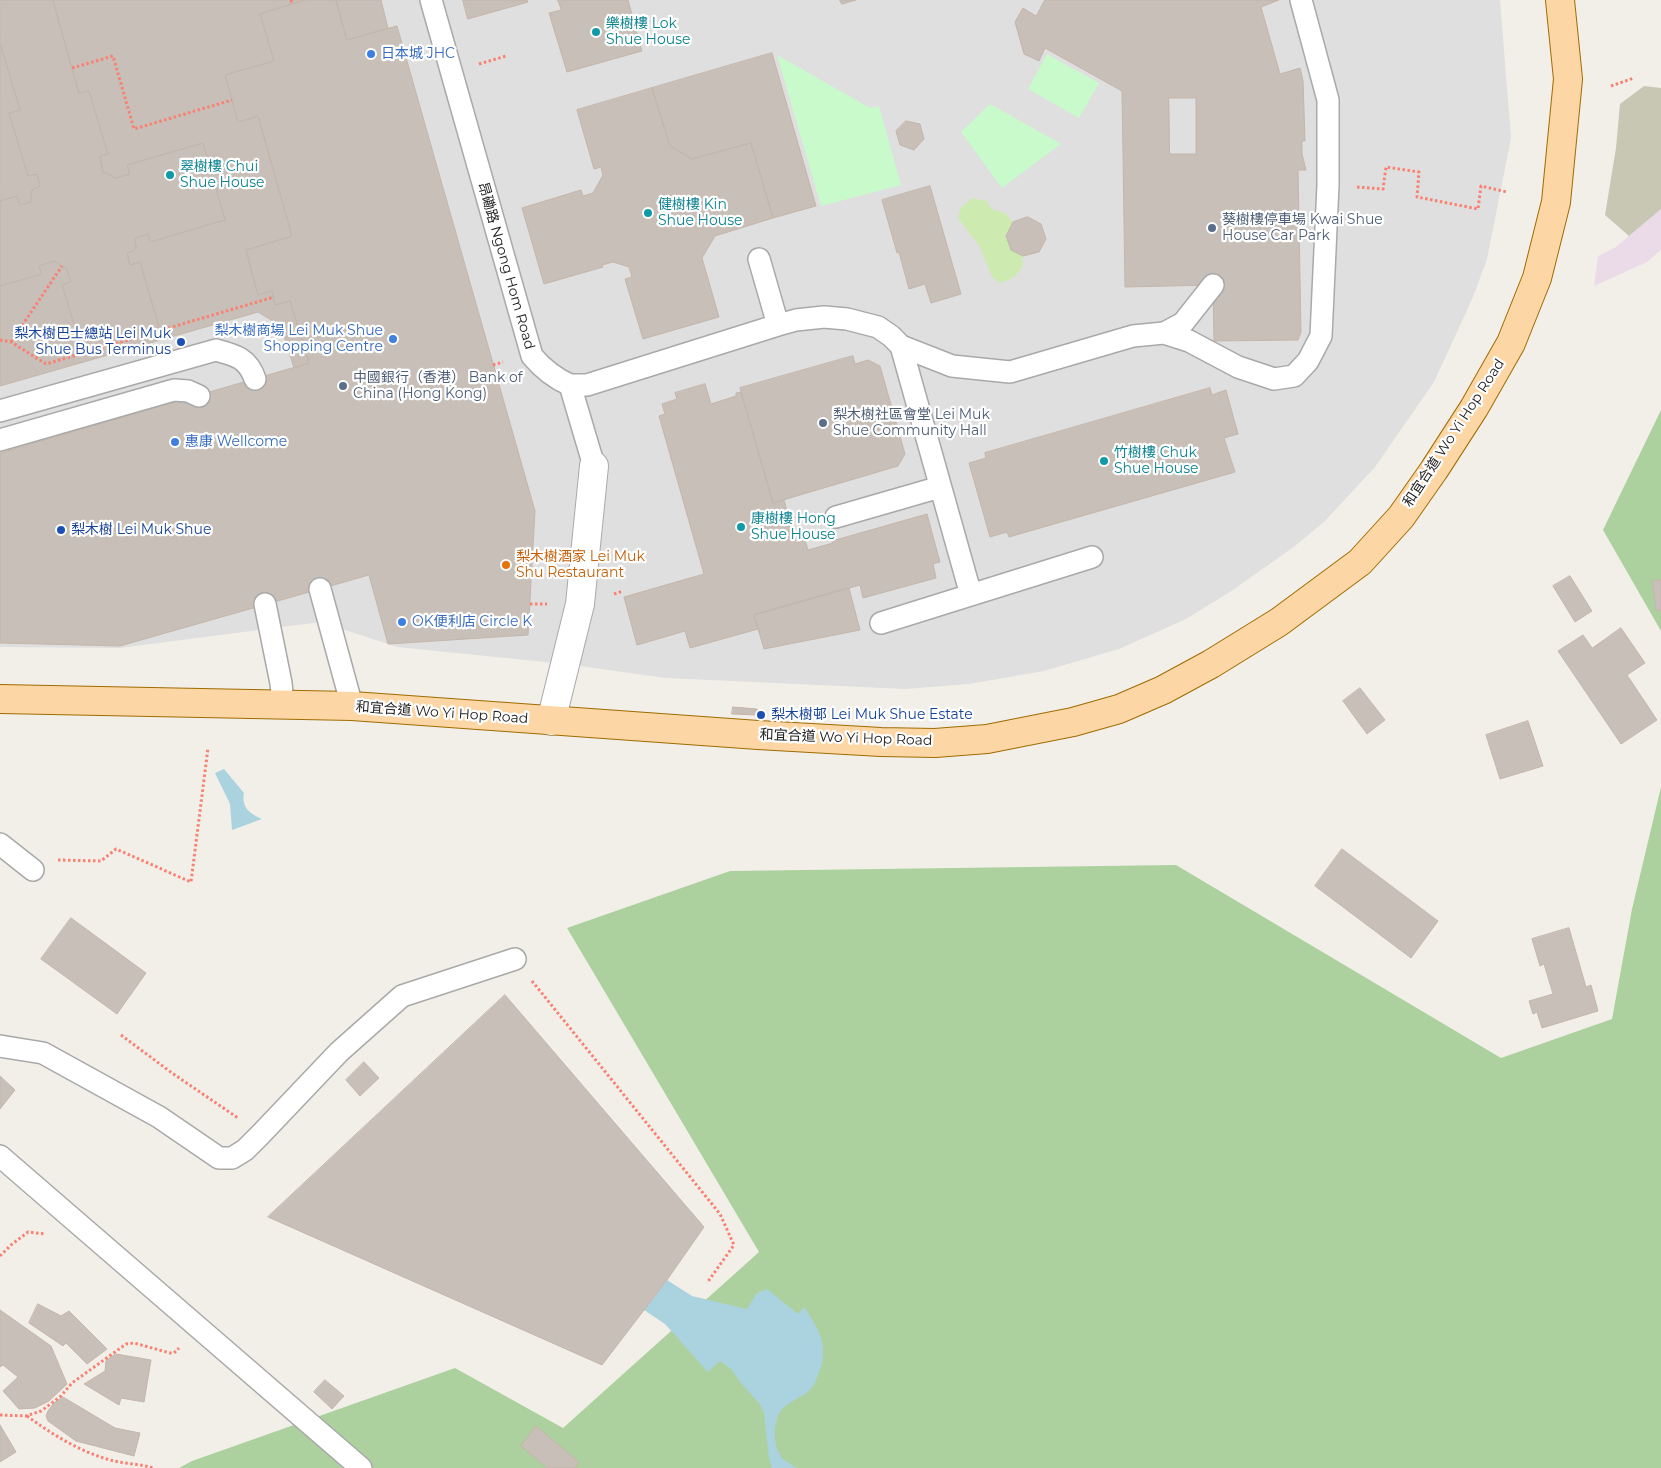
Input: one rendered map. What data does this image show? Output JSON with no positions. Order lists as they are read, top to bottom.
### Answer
{
  "streets": {
    "main road": ["和宜合道 Wo Yi Hop Road"],
    "lane": ["昂磡路 Ngong Hom Road"]
  },
  "places": [
    "樂樹樓 Lok Shue House",
    "日本城 JHC",
    "翠樹樓 Chui Shue House",
    "健樹樓 Kin Shue House",
    "葵樹樓停車場 Kwai Shue House Car Park",
    "梨木樹商場 Lei Muk Shue Shopping Centre",
    "梨木樹巴士總站 Lei Muk Shue Bus Terminus",
    "中國銀行（香港） Bank of China (Hong Kong)",
    "梨木樹社區會堂 Lei Muk Shue Community Hall",
    "惠康 Wellcome",
    "竹樹樓 Chuk Shue House",
    "康樹樓 Hong Shue House",
    "梨木樹 Lei Muk Shue",
    "梨木樹酒家 Lei Muk Shu Restaurant",
    "OK便利店 Circle K",
    "梨木樹邨 Lei Muk Shue Estate"
  ]
}
